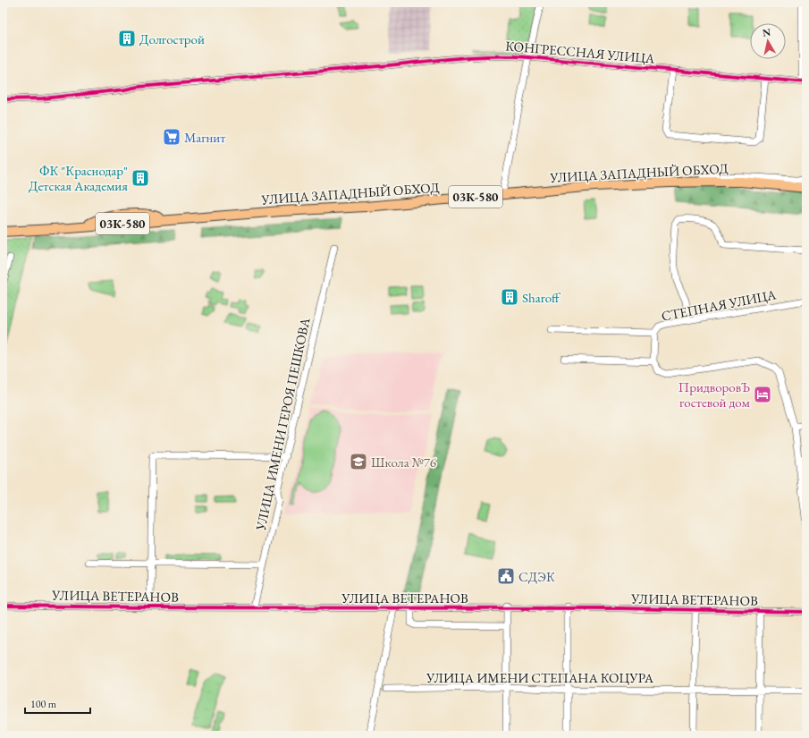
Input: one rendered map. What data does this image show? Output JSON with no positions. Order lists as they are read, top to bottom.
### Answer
{
  "streets": {
    "highway": ["УЛИЦА ЗАПАДНЫЙ ОБХОД", "03К-580"],
    "street": [
      "КОНГРЕССНАЯ УЛИЦА",
      "СТЕПНАЯ УЛИЦА",
      "УЛИЦА ИМЕНИ ГЕРОЯ ПЕШКОВА",
      "УЛИЦА ВЕТЕРАНОВ",
      "УЛИЦА ИМЕНИ СТЕПАНА КОЦУРА"
    ]
  },
  "crossings": [
    ["УЛИЦА ИМЕНИ ГЕРОЯ ПЕШКОВА", "УЛИЦА ВЕТЕРАНОВ"]
  ],
  "places": {
    "building": ["Долгострой", "ФК \"Краснодар\" Детская Академия", "Sharoff"],
    "supermarket": ["Магнит"],
    "hotel": ["ПридворовЪ гостевой дом"],
    "school or university": ["Школа №76"],
    "public building": ["СДЭК"]
  },
  "scale_bar": "100 m",
  "north": "top"
}
